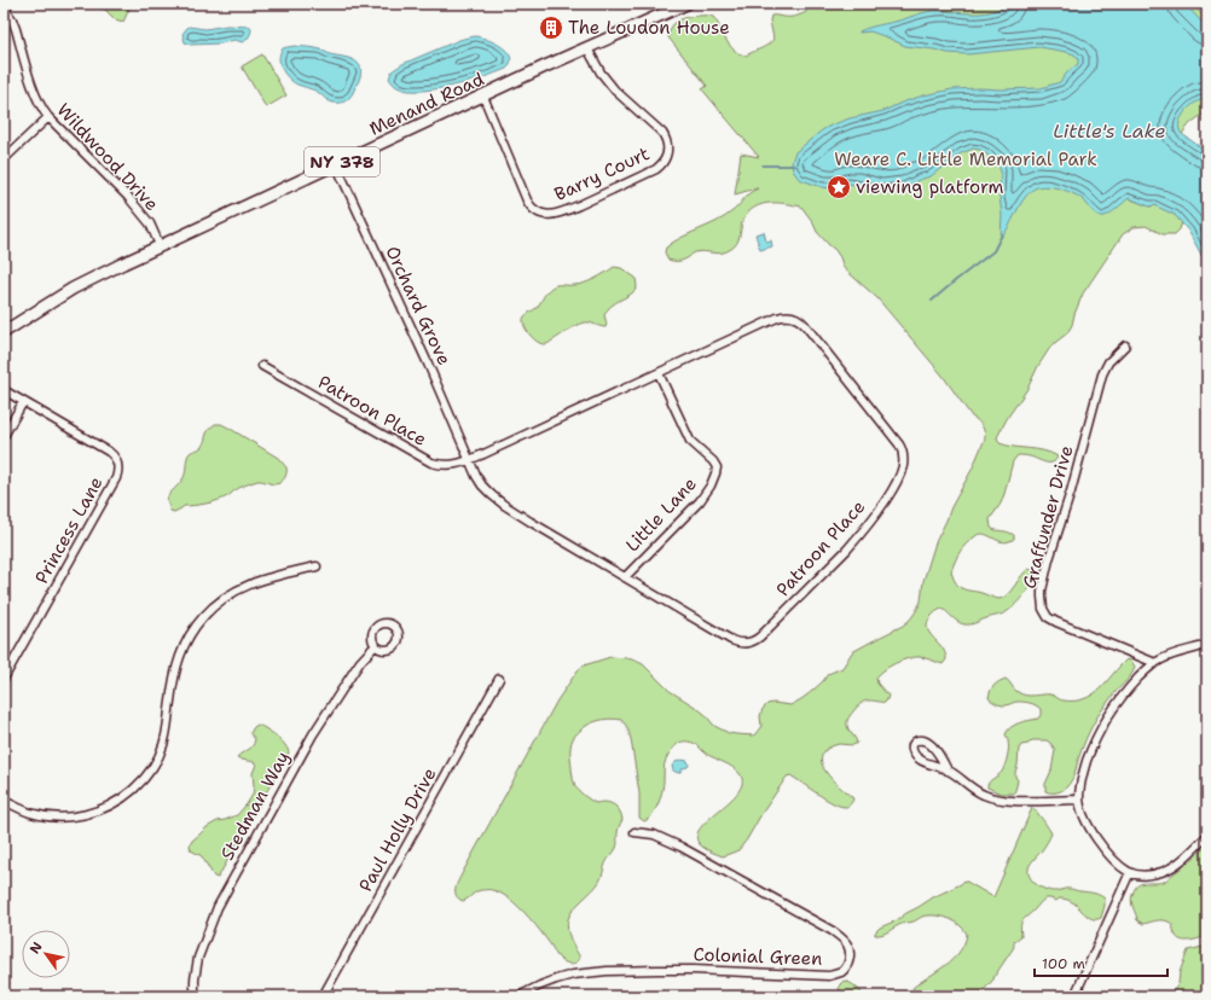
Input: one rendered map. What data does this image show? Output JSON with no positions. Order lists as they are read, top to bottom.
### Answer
{
  "streets": {
    "main road": ["Menand Road", "NY 378"],
    "street": [
      "Wildwood Drive",
      "Barry Court",
      "Orchard Grove",
      "Patroon Place",
      "Little Lane",
      "Graffunder Drive",
      "Princess Lane",
      "Stedman Way",
      "Paul Holly Drive",
      "Colonial Green"
    ]
  },
  "crossings": [
    ["Menand Road", "Wildwood Drive"],
    ["Menand Road", "Barry Court"],
    ["Menand Road", "Orchard Grove"],
    ["Orchard Grove", "Patroon Place"],
    ["Patroon Place", "Little Lane"]
  ],
  "water": ["Little's Lake"],
  "parks": ["Weare C. Little Memorial Park"],
  "places": {
    "building": ["The Loudon House"],
    "place": ["viewing platform"]
  },
  "scale_bar": "100 m",
  "north": "top left"
}
